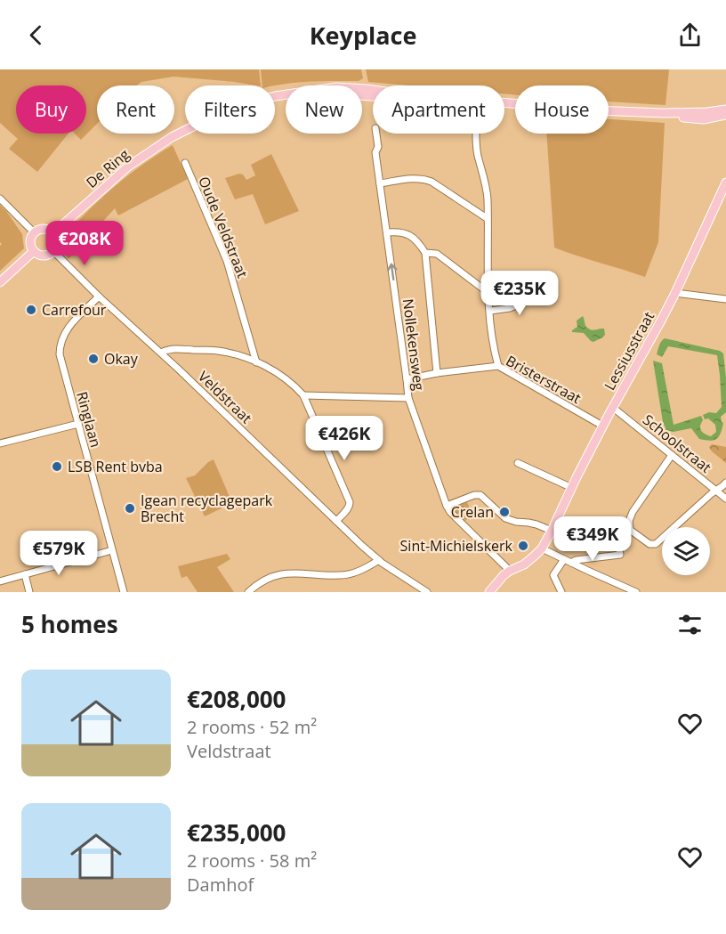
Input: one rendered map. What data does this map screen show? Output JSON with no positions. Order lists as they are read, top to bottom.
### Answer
{
  "streets": {
    "main road": ["De Ring", "Lessiusstraat"],
    "street": [
      "Oude Veldstraat",
      "Nollekensweg",
      "Bristerstraat",
      "Veldstraat",
      "Ringlaan",
      "Schoolstraat"
    ]
  },
  "crossings": [
    ["De Ring", "Veldstraat"],
    ["Nollekensweg", "Bristerstraat"],
    ["Lessiusstraat", "Bristerstraat"],
    ["Lessiusstraat", "Schoolstraat"],
    ["Veldstraat", "Ringlaan"]
  ],
  "places": [
    "Carrefour",
    "Okay",
    "LSB Rent bvba",
    "Igean recyclagepark Brecht",
    "Crelan",
    "Sint-Michielskerk"
  ],
  "page": {
    "header": "Keyplace",
    "chip": [
      "Buy",
      "Rent",
      "Filters",
      "New",
      "Apartment",
      "House"
    ],
    "price": [
      "€208K",
      "€235K",
      "€426K",
      "€349K",
      "€579K"
    ],
    "heading": "5 homes",
    "list": [
      {
        "name": "€208,000",
        "note": "2 rooms · 52 m² · Veldstraat"
      },
      {
        "name": "€235,000",
        "note": "2 rooms · 58 m² · Damhof"
      }
    ]
  }
}
